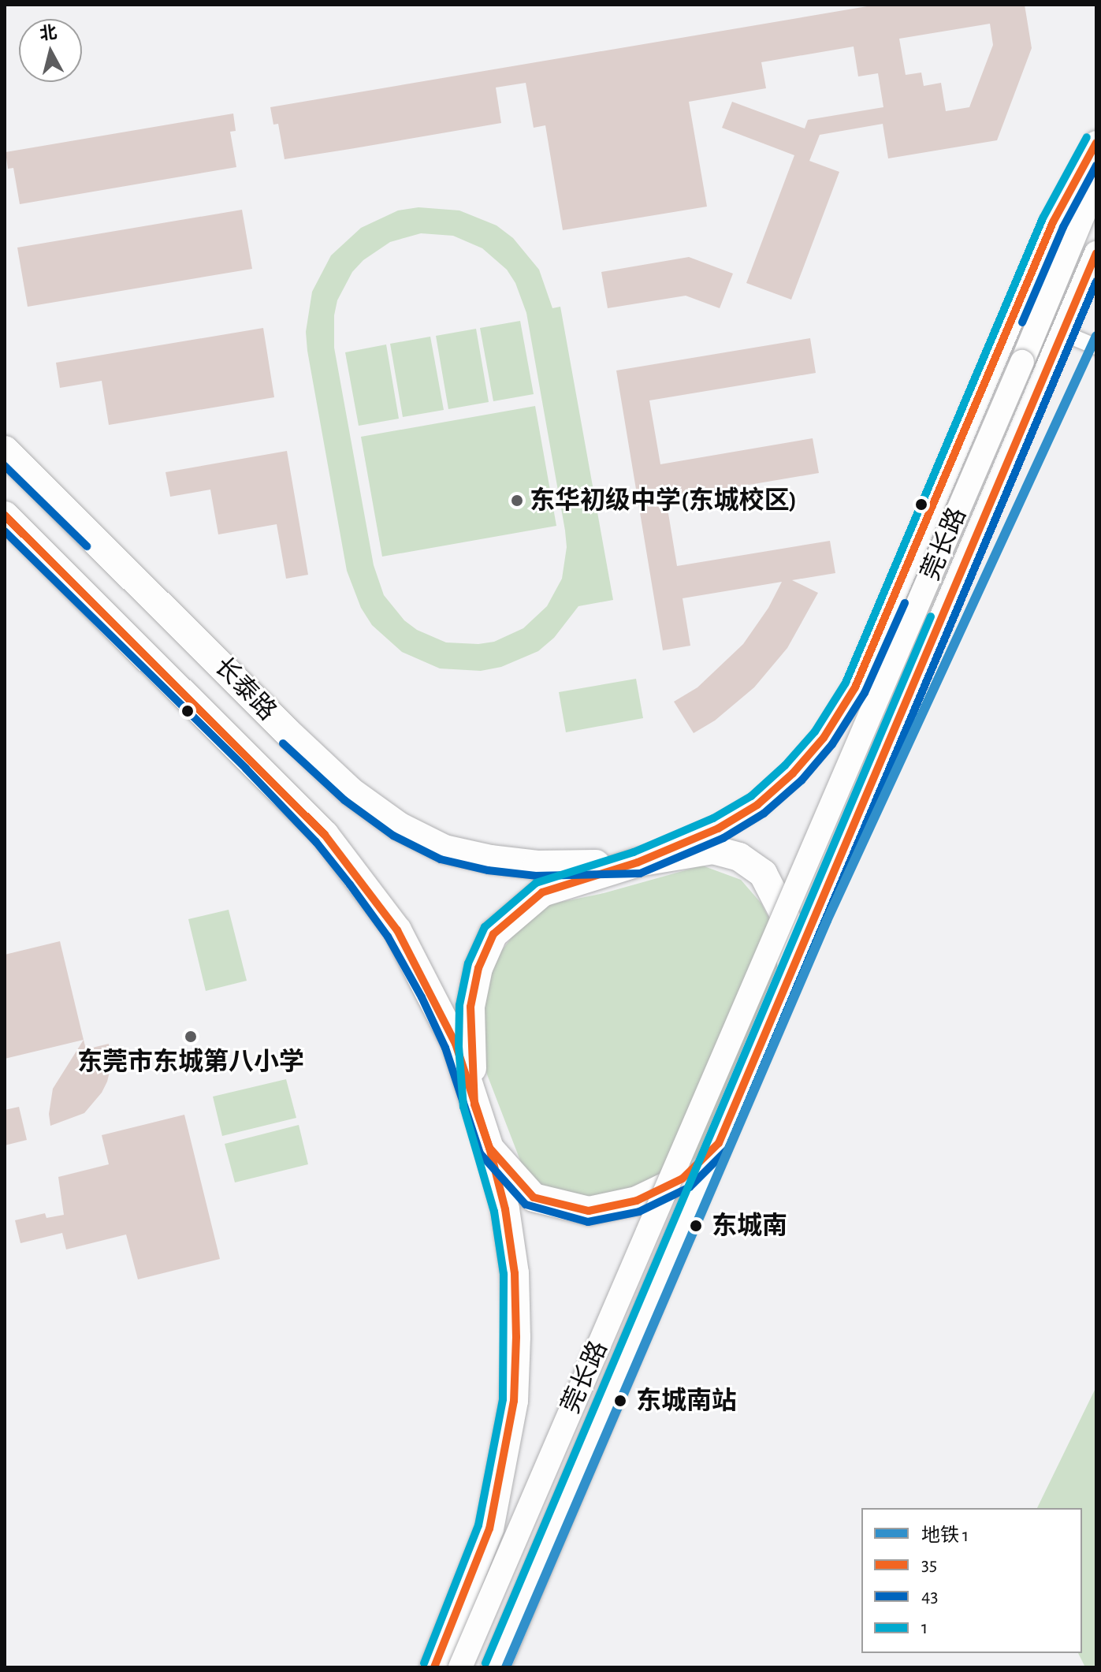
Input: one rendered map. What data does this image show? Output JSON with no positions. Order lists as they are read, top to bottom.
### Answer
{
  "streets": {
    "highway": ["莞长路", "长泰路"]
  },
  "crossings": [
    ["莞长路", "长泰路"]
  ],
  "places": [
    "东华初级中学(东城校区)",
    "东莞市东城第八小学",
    "东城南",
    "东城南站"
  ],
  "lines": [
    "transit line 1",
    "transit line 35",
    "transit line 43",
    "metro line 1"
  ],
  "legend": [
    "地铁 1",
    "35",
    "43",
    "1"
  ],
  "north": "top"
}
